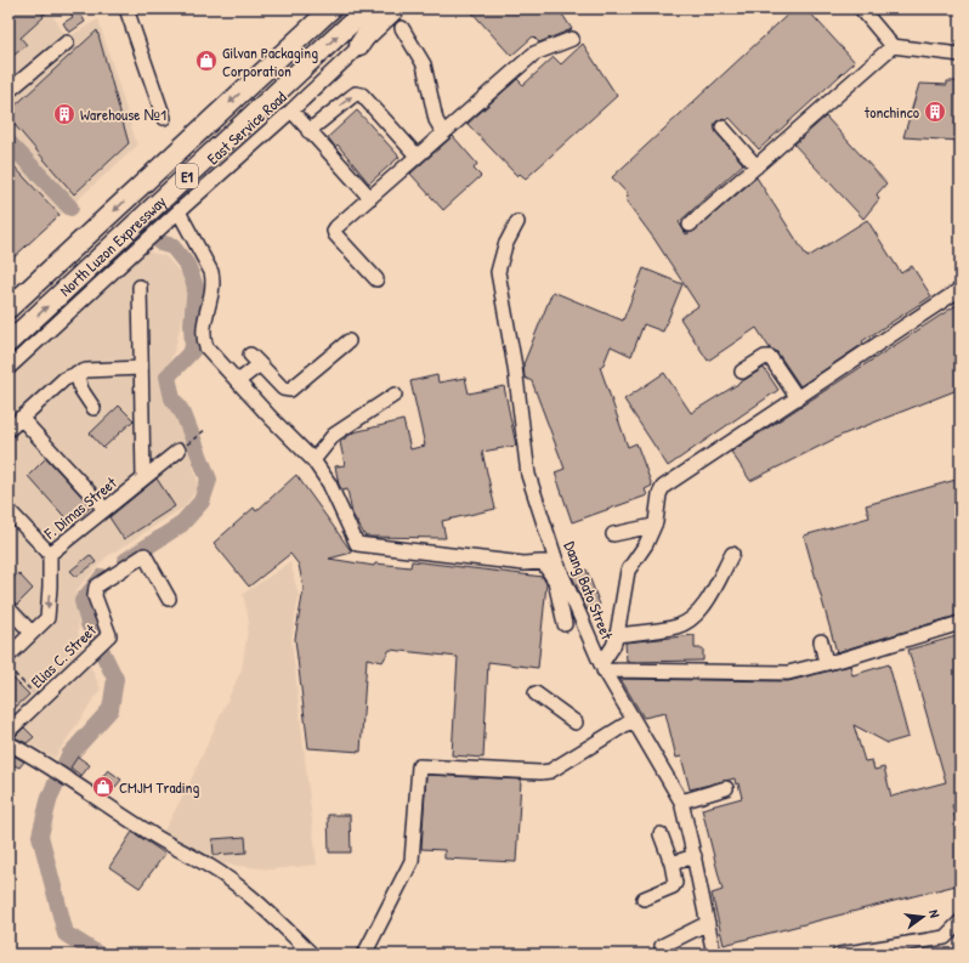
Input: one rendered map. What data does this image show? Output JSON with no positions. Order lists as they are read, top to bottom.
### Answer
{
  "streets": {
    "highway": ["E1", "North Luzon Expressway"],
    "street": [
      "East Service Road",
      "F. Dimas Street",
      "Daang Bato Street",
      "Elias C. Street"
    ]
  },
  "places": {
    "shop": ["Gilvan Packaging Corporation", "CMJM Trading"],
    "building": ["tonchinco", "Warehouse №1"]
  },
  "north": "right"
}
